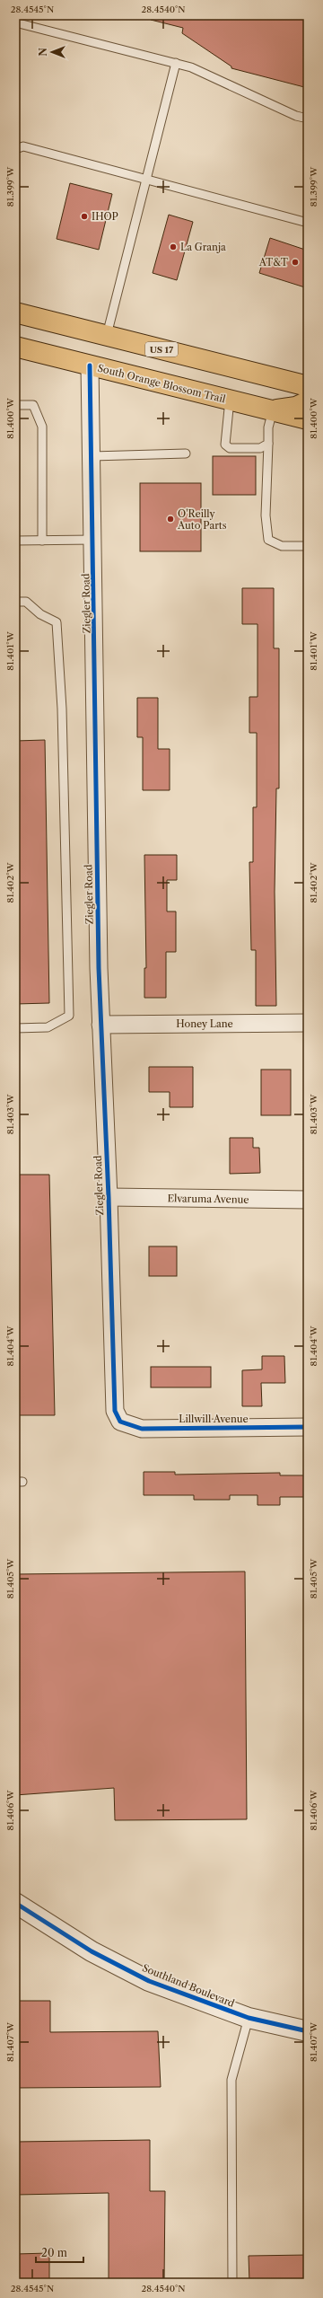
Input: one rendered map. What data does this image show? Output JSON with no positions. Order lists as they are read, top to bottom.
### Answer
{
  "streets": {
    "main road": ["US 17", "South Orange Blossom Trail"],
    "street": [
      "Ziegler Road",
      "Honey Lane",
      "Elvaruma Avenue",
      "Lillwill Avenue",
      "Southland Boulevard"
    ]
  },
  "crossings": [
    ["South Orange Blossom Trail", "Ziegler Road"],
    ["Ziegler Road", "Honey Lane"],
    ["Ziegler Road", "Elvaruma Avenue"],
    ["Ziegler Road", "Lillwill Avenue"]
  ],
  "places": [
    "IHOP",
    "La Granja",
    "AT&T",
    "O'Reilly Auto Parts"
  ],
  "scale_bar": "20 m",
  "north": "left",
  "coordinates": [
    "28.4545°N",
    "28.4540°N",
    "81.399°W",
    "81.400°W",
    "81.401°W",
    "81.402°W",
    "81.403°W",
    "81.404°W",
    "81.405°W",
    "81.406°W",
    "81.407°W"
  ]
}
